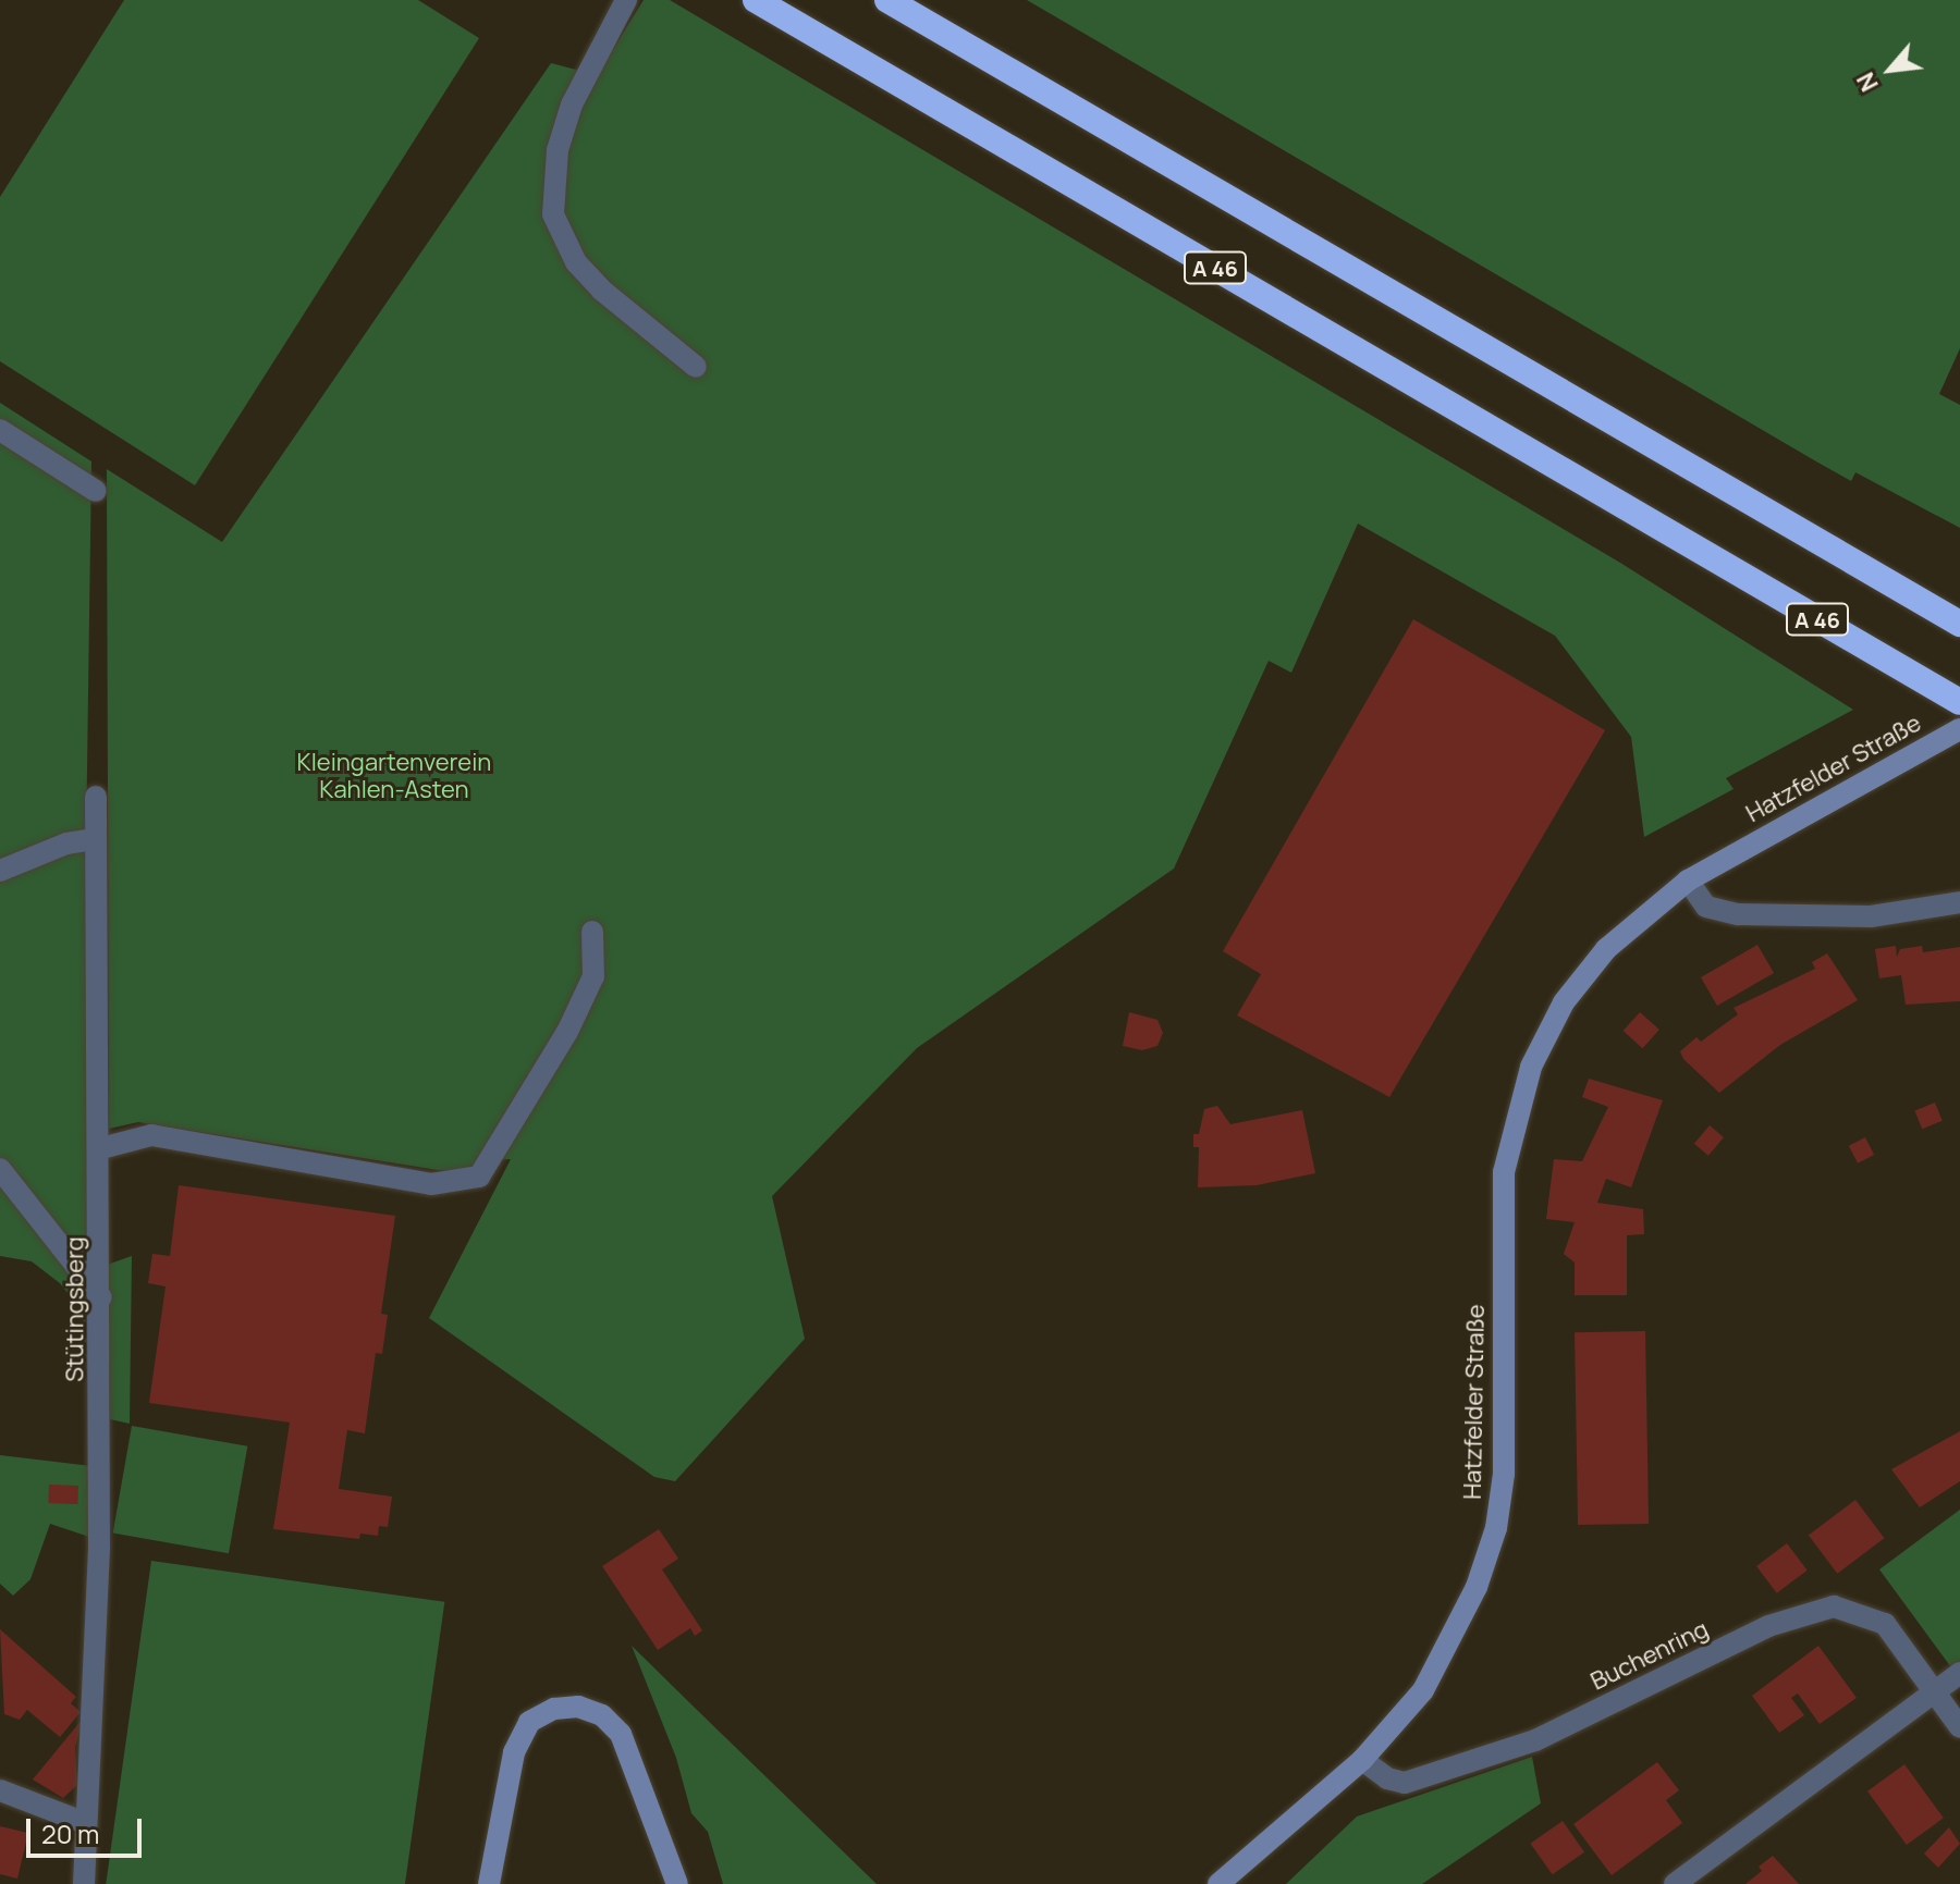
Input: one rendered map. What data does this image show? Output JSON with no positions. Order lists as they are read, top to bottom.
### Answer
{
  "streets": {
    "highway": ["A 46"],
    "main road": ["Hatzfelder Straße"],
    "street": ["Stütingsberg", "Buchenring"]
  },
  "crossings": [
    ["Hatzfelder Straße", "Buchenring"]
  ],
  "parks": ["Kleingartenverein Kahlen-Asten"],
  "scale_bar": "20 m",
  "north": "bottom left"
}
